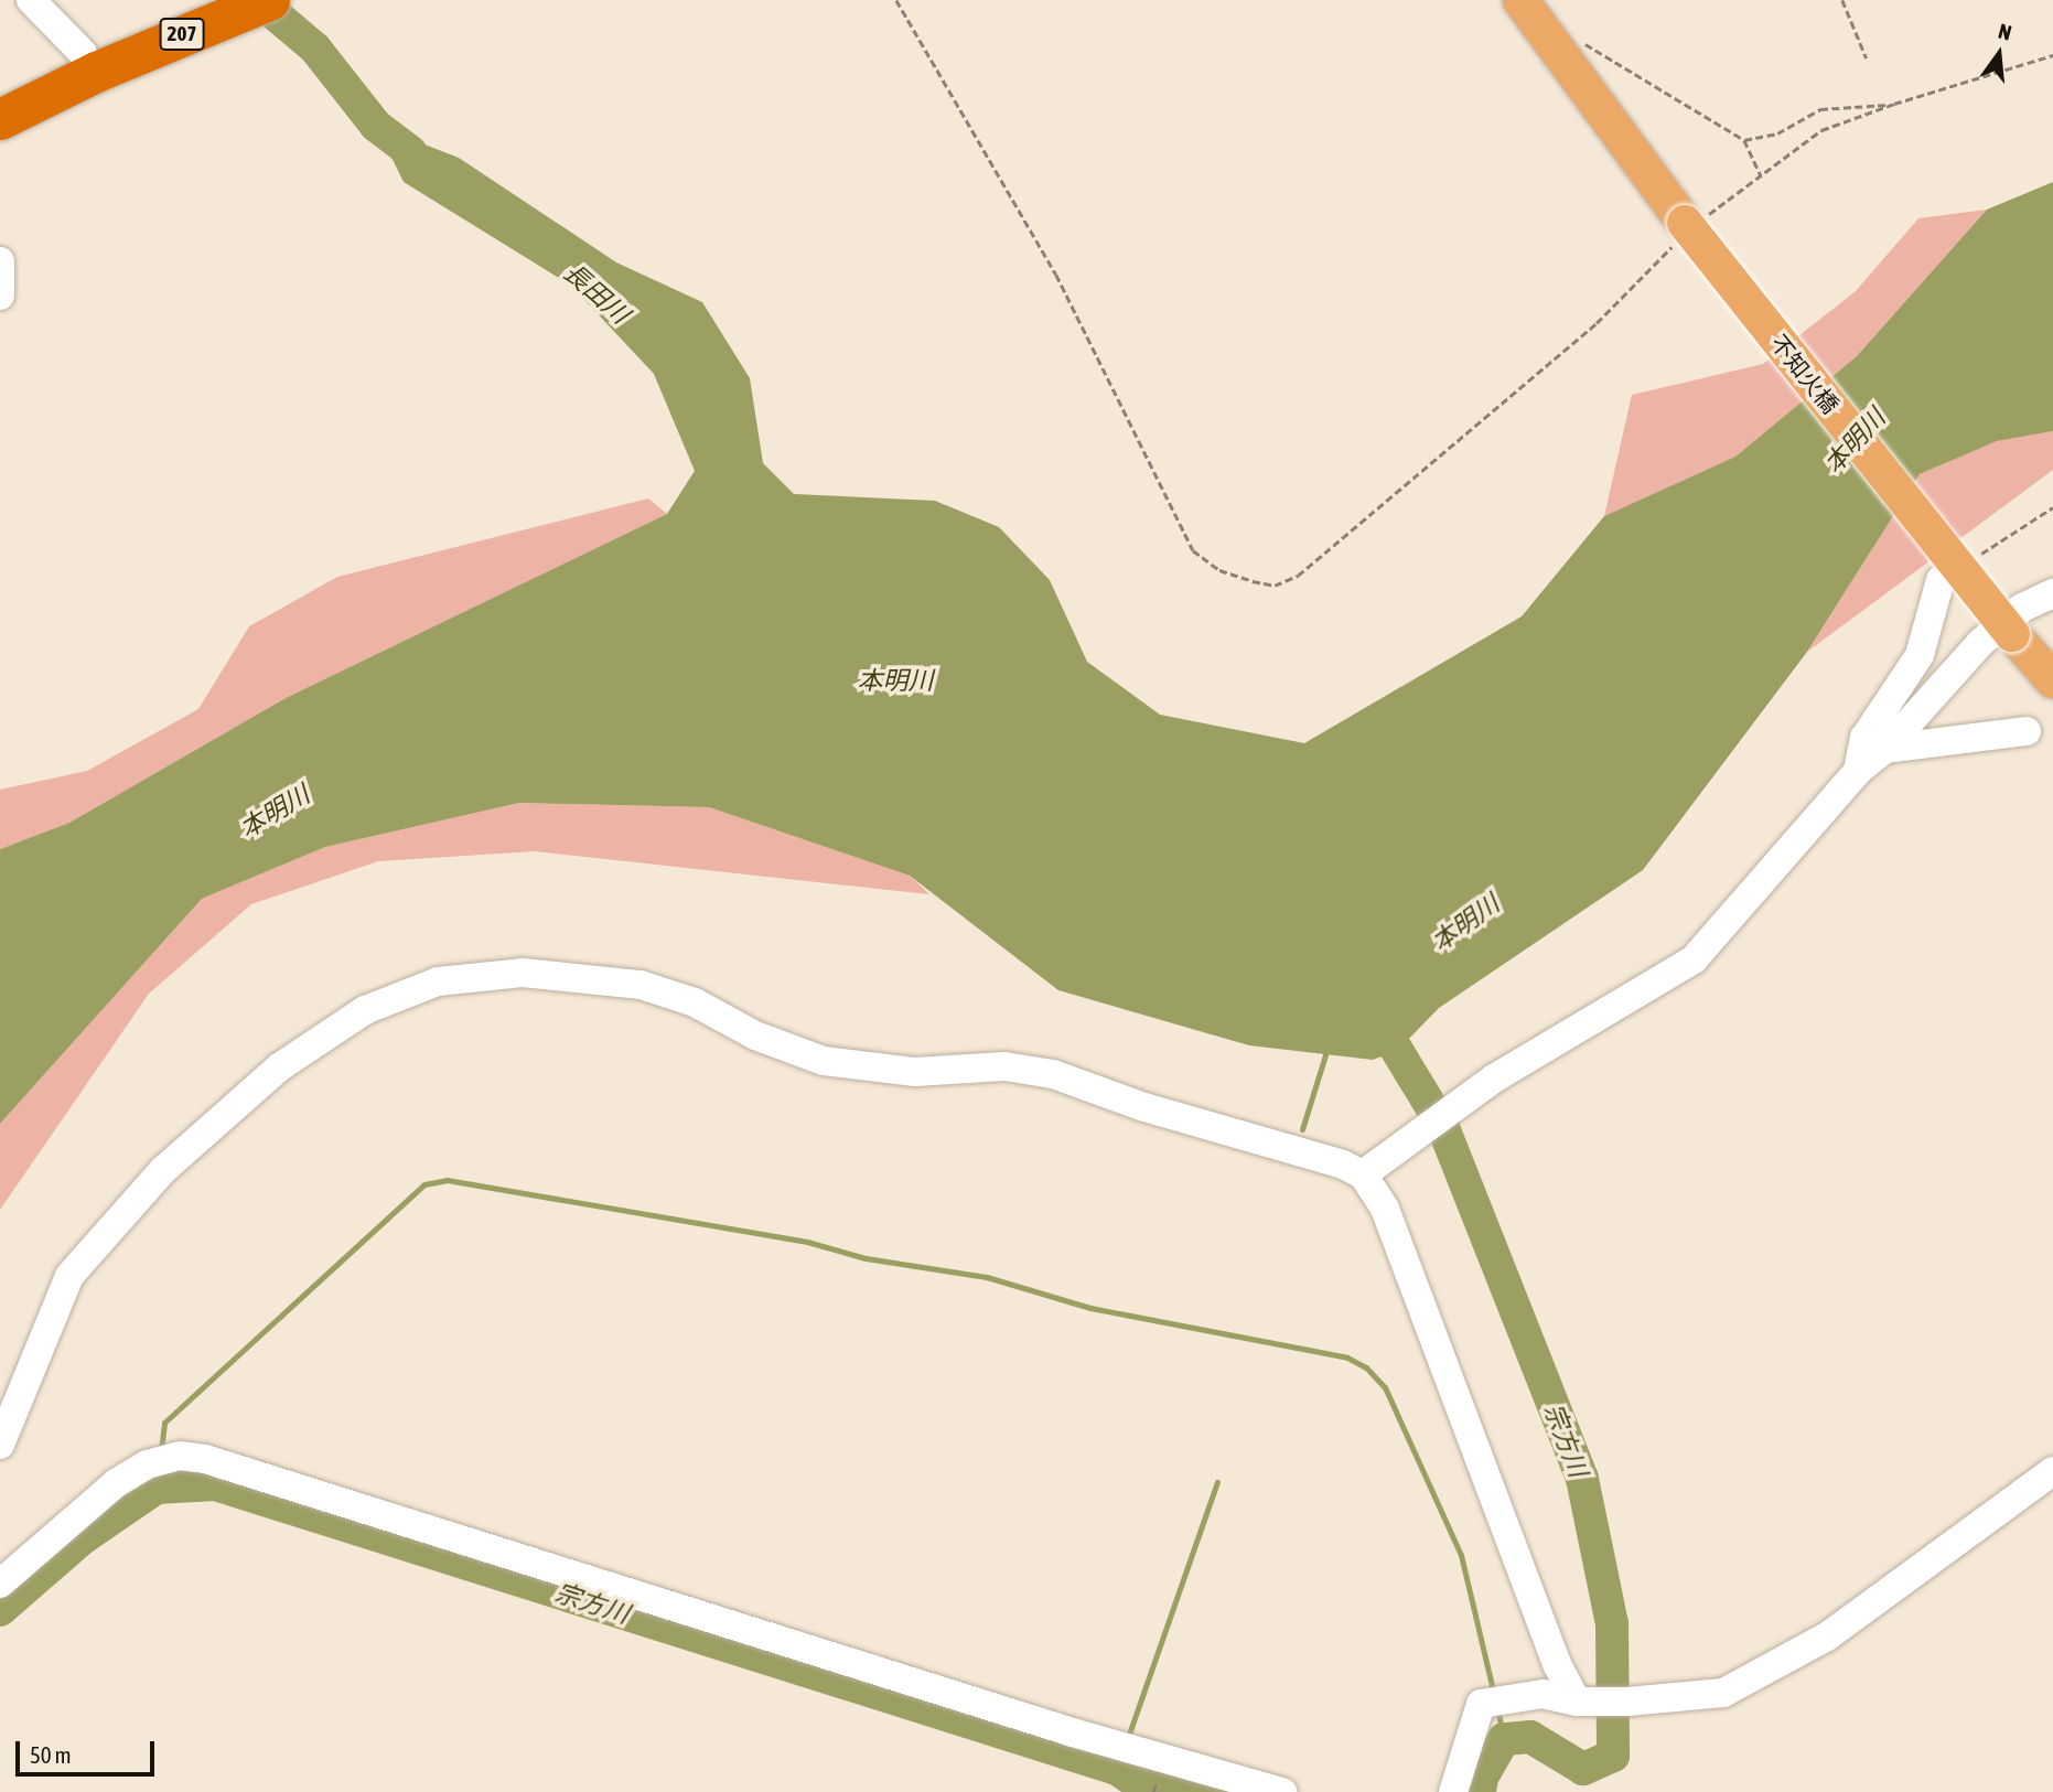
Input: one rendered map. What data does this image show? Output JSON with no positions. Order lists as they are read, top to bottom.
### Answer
{
  "streets": {
    "highway": ["207"],
    "main road": ["不知火橋"]
  },
  "water": ["長田川", "本明川", "宗方川"],
  "scale_bar": "50 m",
  "north": "top"
}
